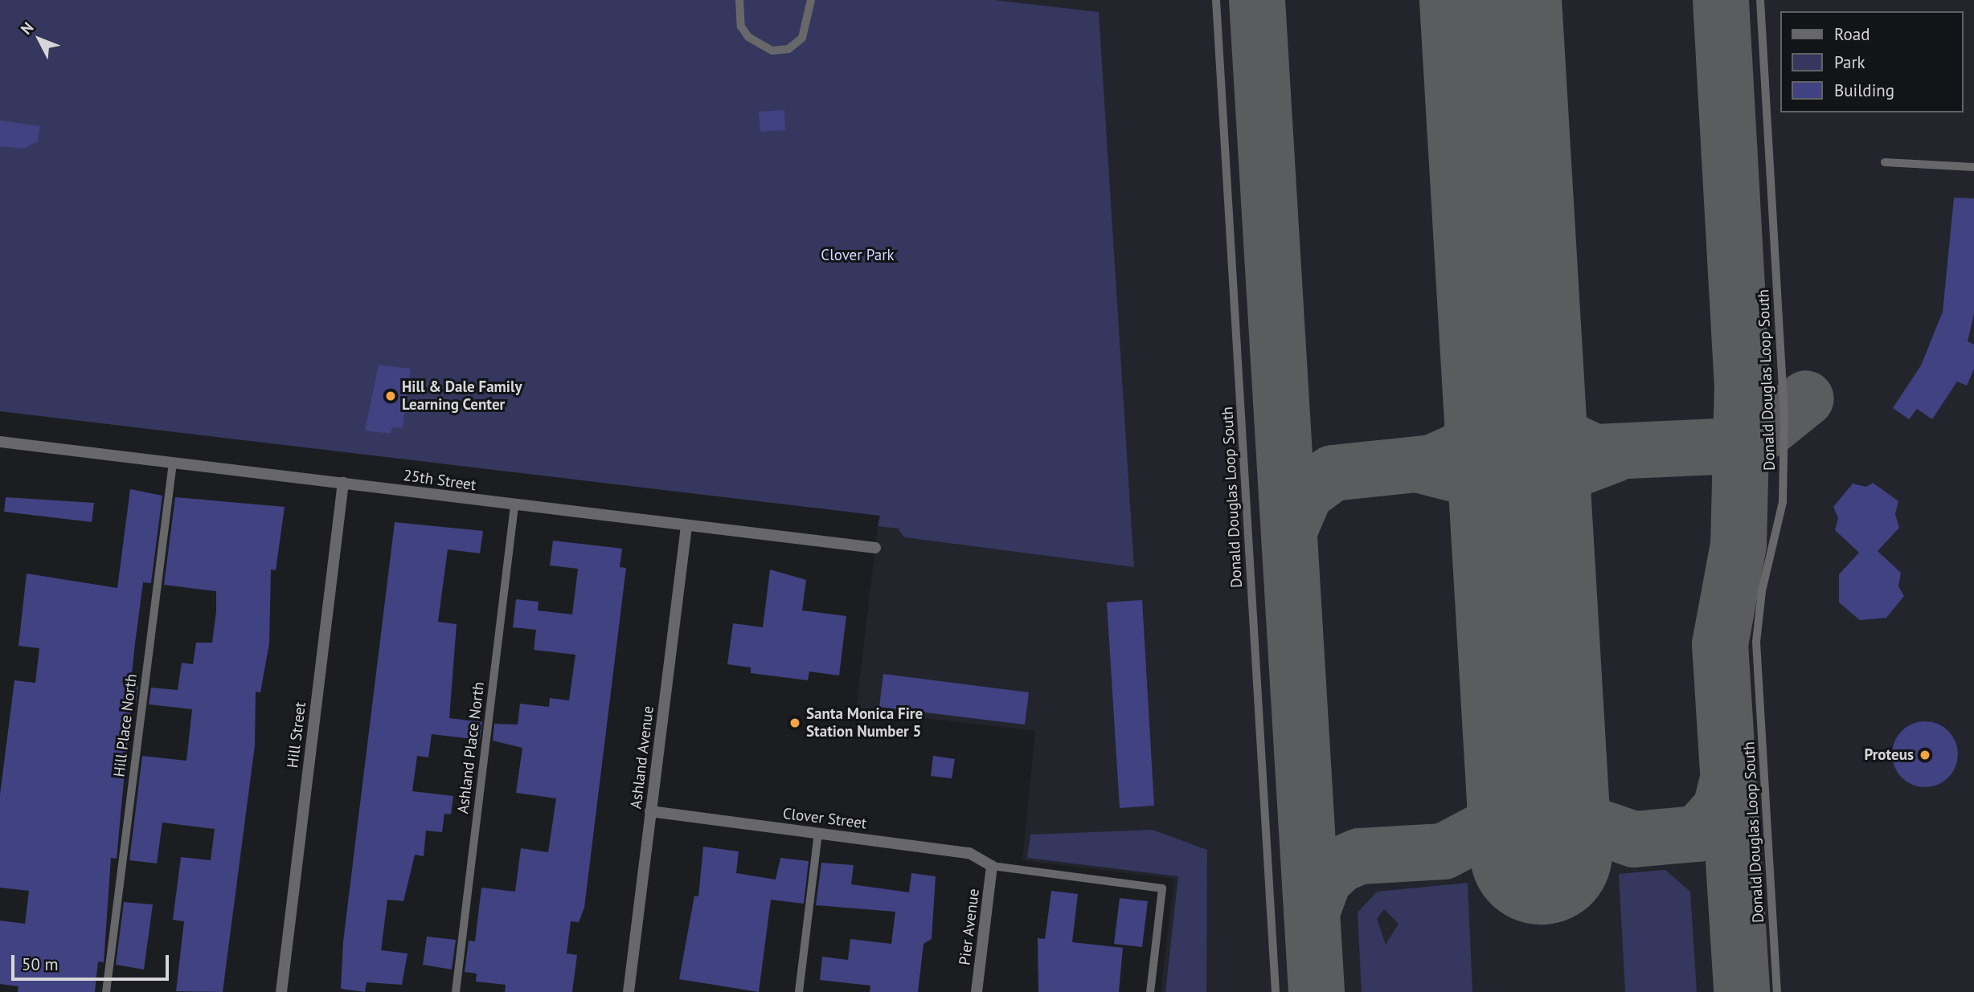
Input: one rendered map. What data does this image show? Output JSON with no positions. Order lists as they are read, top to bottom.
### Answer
{
  "streets": {
    "street": [
      "25th Street",
      "Hill Street",
      "Ashland Avenue",
      "Clover Street",
      "Pier Avenue"
    ],
    "lane": ["Donald Douglas Loop South", "Hill Place North", "Ashland Place North"]
  },
  "crossings": [
    ["25th Street", "Hill Place North"],
    ["25th Street", "Hill Street"],
    ["25th Street", "Ashland Place North"],
    ["25th Street", "Ashland Avenue"],
    ["Ashland Avenue", "Clover Street"],
    ["Clover Street", "Pier Avenue"]
  ],
  "parks": ["Clover Park"],
  "places": ["Hill & Dale Family Learning Center", "Santa Monica Fire Station Number 5", "Proteus"],
  "legend": ["Road", "Park", "Building"],
  "scale_bar": "50 m",
  "north": "top left"
}
